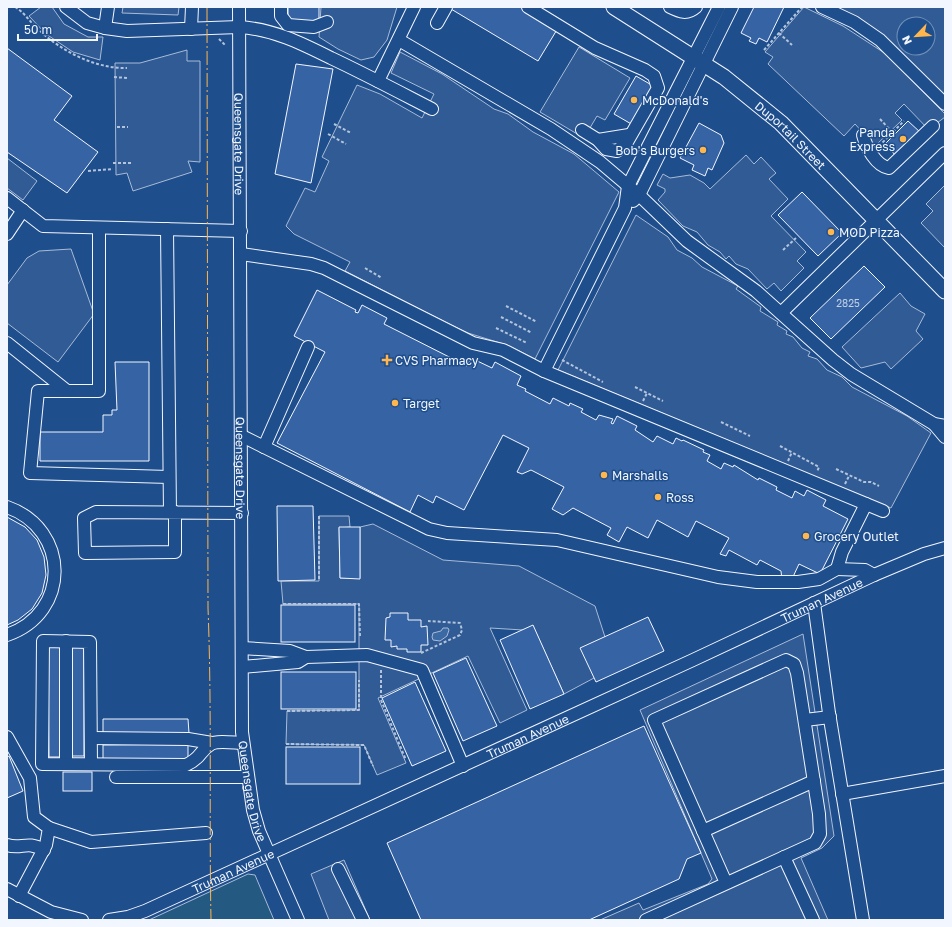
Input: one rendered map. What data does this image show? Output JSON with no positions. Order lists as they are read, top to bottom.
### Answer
{
  "streets": {
    "main road": ["Duportail Street"],
    "street": ["Queensgate Drive", "Truman Avenue"]
  },
  "crossings": [
    ["Queensgate Drive", "Truman Avenue"]
  ],
  "places": {
    "other": [
      "McDonald's",
      "Panda Express",
      "Bob's Burgers",
      "MOD Pizza",
      "Target",
      "Marshalls",
      "Ross",
      "Grocery Outlet"
    ],
    "health": ["CVS Pharmacy"]
  },
  "house_numbers": ["2825"],
  "scale_bar": "50 m",
  "north": "bottom left"
}
